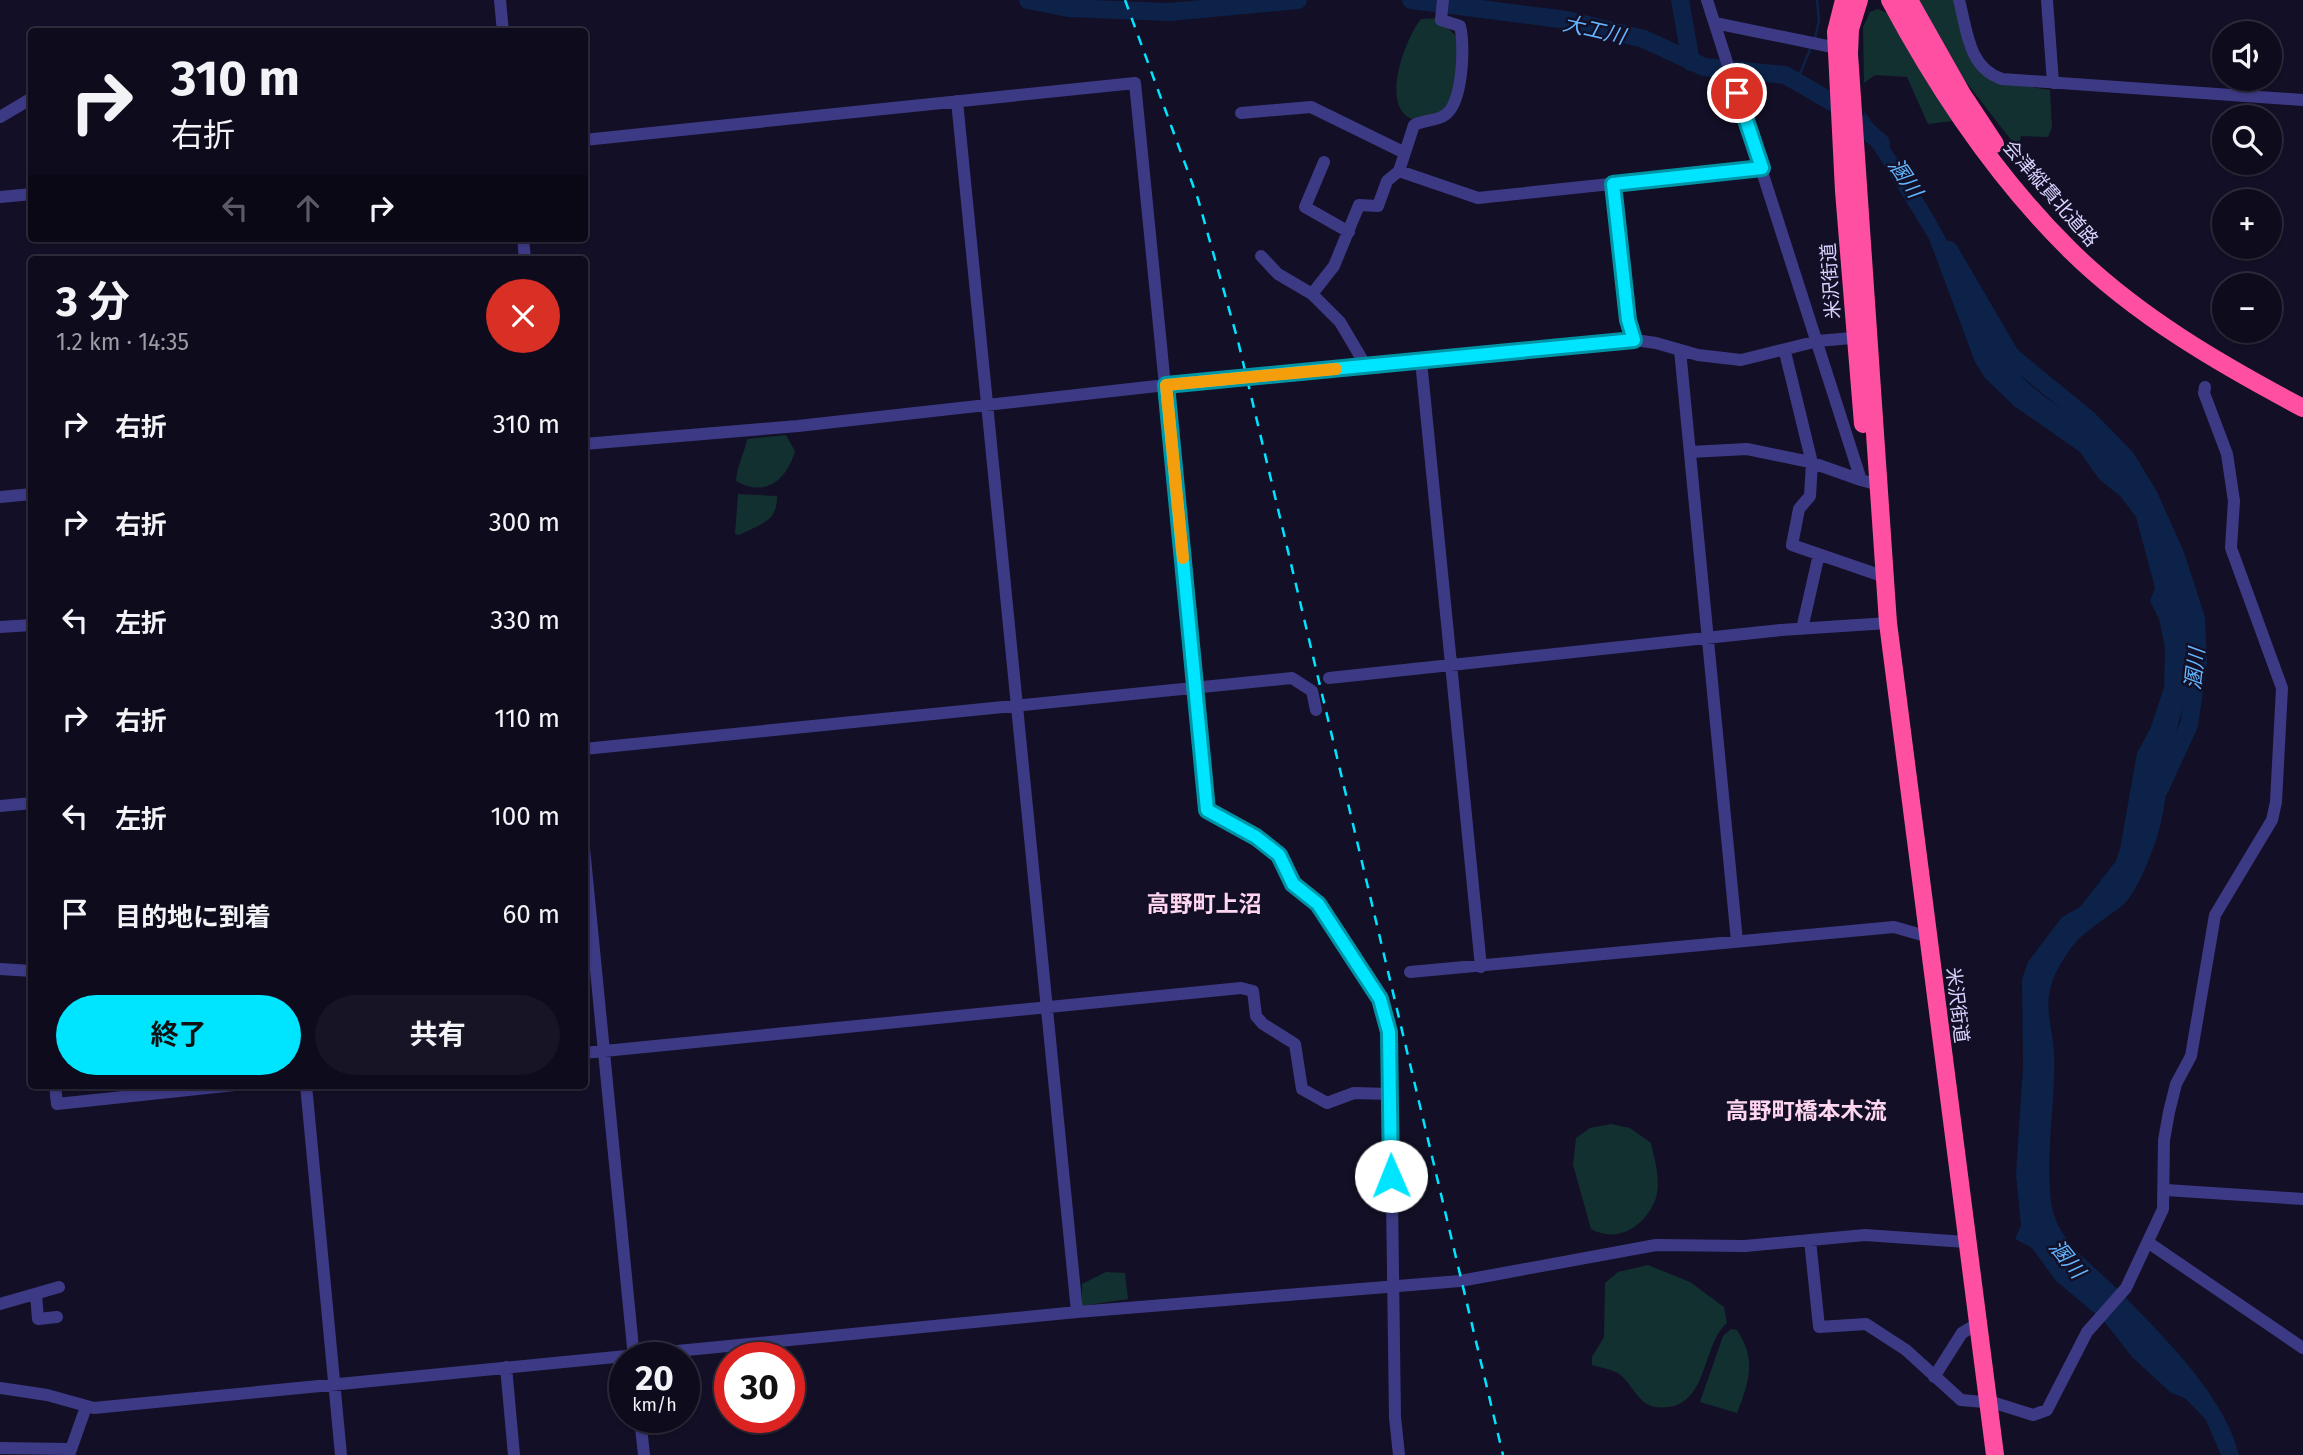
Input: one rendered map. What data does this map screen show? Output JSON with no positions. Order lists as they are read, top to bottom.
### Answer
{
  "streets": {
    "highway": ["会津縦貫北道路", "米沢街道"]
  },
  "districts": ["高野町上沼", "高野町橋本木流"],
  "water": ["大工川", "溷川"],
  "page": {
    "map_buttons": ["+", "−"],
    "turn": ["310 m", "右折"],
    "heading": ["3 分", "1.2 km · 14:35"],
    "list": [
      {
        "name": "右折",
        "value": "310 m"
      },
      {
        "name": "右折",
        "value": "300 m"
      },
      {
        "name": "左折",
        "value": "330 m"
      },
      {
        "name": "右折",
        "value": "110 m"
      },
      {
        "name": "左折",
        "value": "100 m"
      },
      {
        "name": "目的地に到着",
        "value": "60 m"
      }
    ],
    "buttons": ["終了", "共有"],
    "speed": "20 km/h",
    "limit": "30"
  }
}
